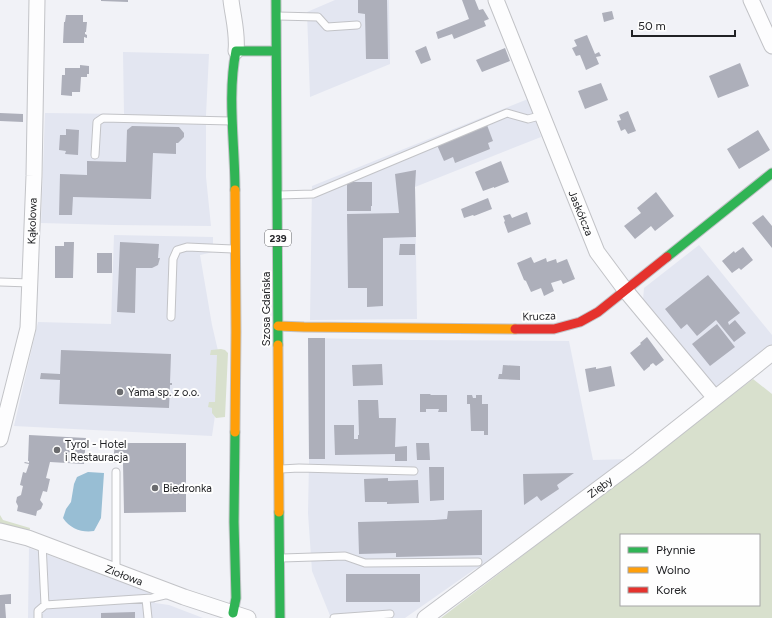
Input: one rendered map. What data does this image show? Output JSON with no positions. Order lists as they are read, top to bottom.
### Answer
{
  "streets": {
    "street": [
      "Jaskółcza",
      "Kąkolowa",
      "239",
      "Szosa Gdańska",
      "Krucza",
      "Zięby",
      "Ziołowa"
    ]
  },
  "crossings": [
    ["Jaskółcza", "Krucza"],
    ["Jaskółcza", "Zięby"],
    ["Szosa Gdańska", "Krucza"]
  ],
  "places": ["Yama sp. z o.o.", "Tyrol - Hotel i Restauracja", "Biedronka"],
  "legend": ["Płynnie", "Wolno", "Korek"],
  "scale_bar": "50 m"
}
